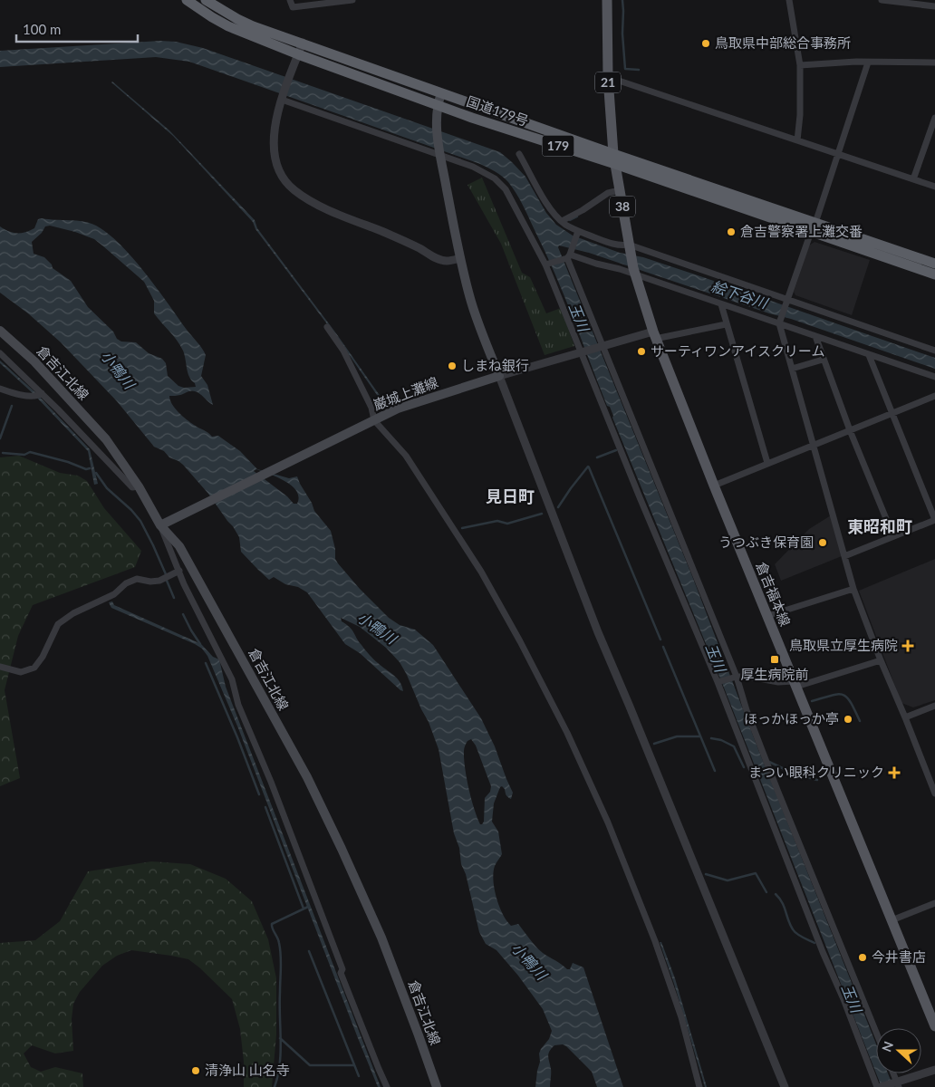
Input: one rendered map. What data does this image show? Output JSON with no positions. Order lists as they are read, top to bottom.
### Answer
{
  "streets": {
    "highway": ["国道179号", "179"],
    "main road": [
      "21",
      "38",
      "倉吉江北線",
      "巌城上灘線",
      "倉吉福本線"
    ]
  },
  "crossings": [
    ["21", "国道179号"],
    ["21", "倉吉福本線"],
    ["国道179号", "倉吉福本線"],
    ["倉吉江北線", "巌城上灘線"]
  ],
  "districts": ["見日町", "東昭和町"],
  "water": ["絵下谷川", "玉川", "小鴨川"],
  "places": {
    "other": [
      "鳥取県中部総合事務所",
      "倉吉警察署上灘交番",
      "サーティワンアイスクリーム",
      "しまね銀行",
      "うつぶき保育園",
      "ほっかほっか亭",
      "今井書店",
      "清浄山 山名寺"
    ],
    "health": ["鳥取県立厚生病院", "まつい眼科クリニック"],
    "transit": ["厚生病院前"]
  },
  "scale_bar": "100 m",
  "north": "left"
}
